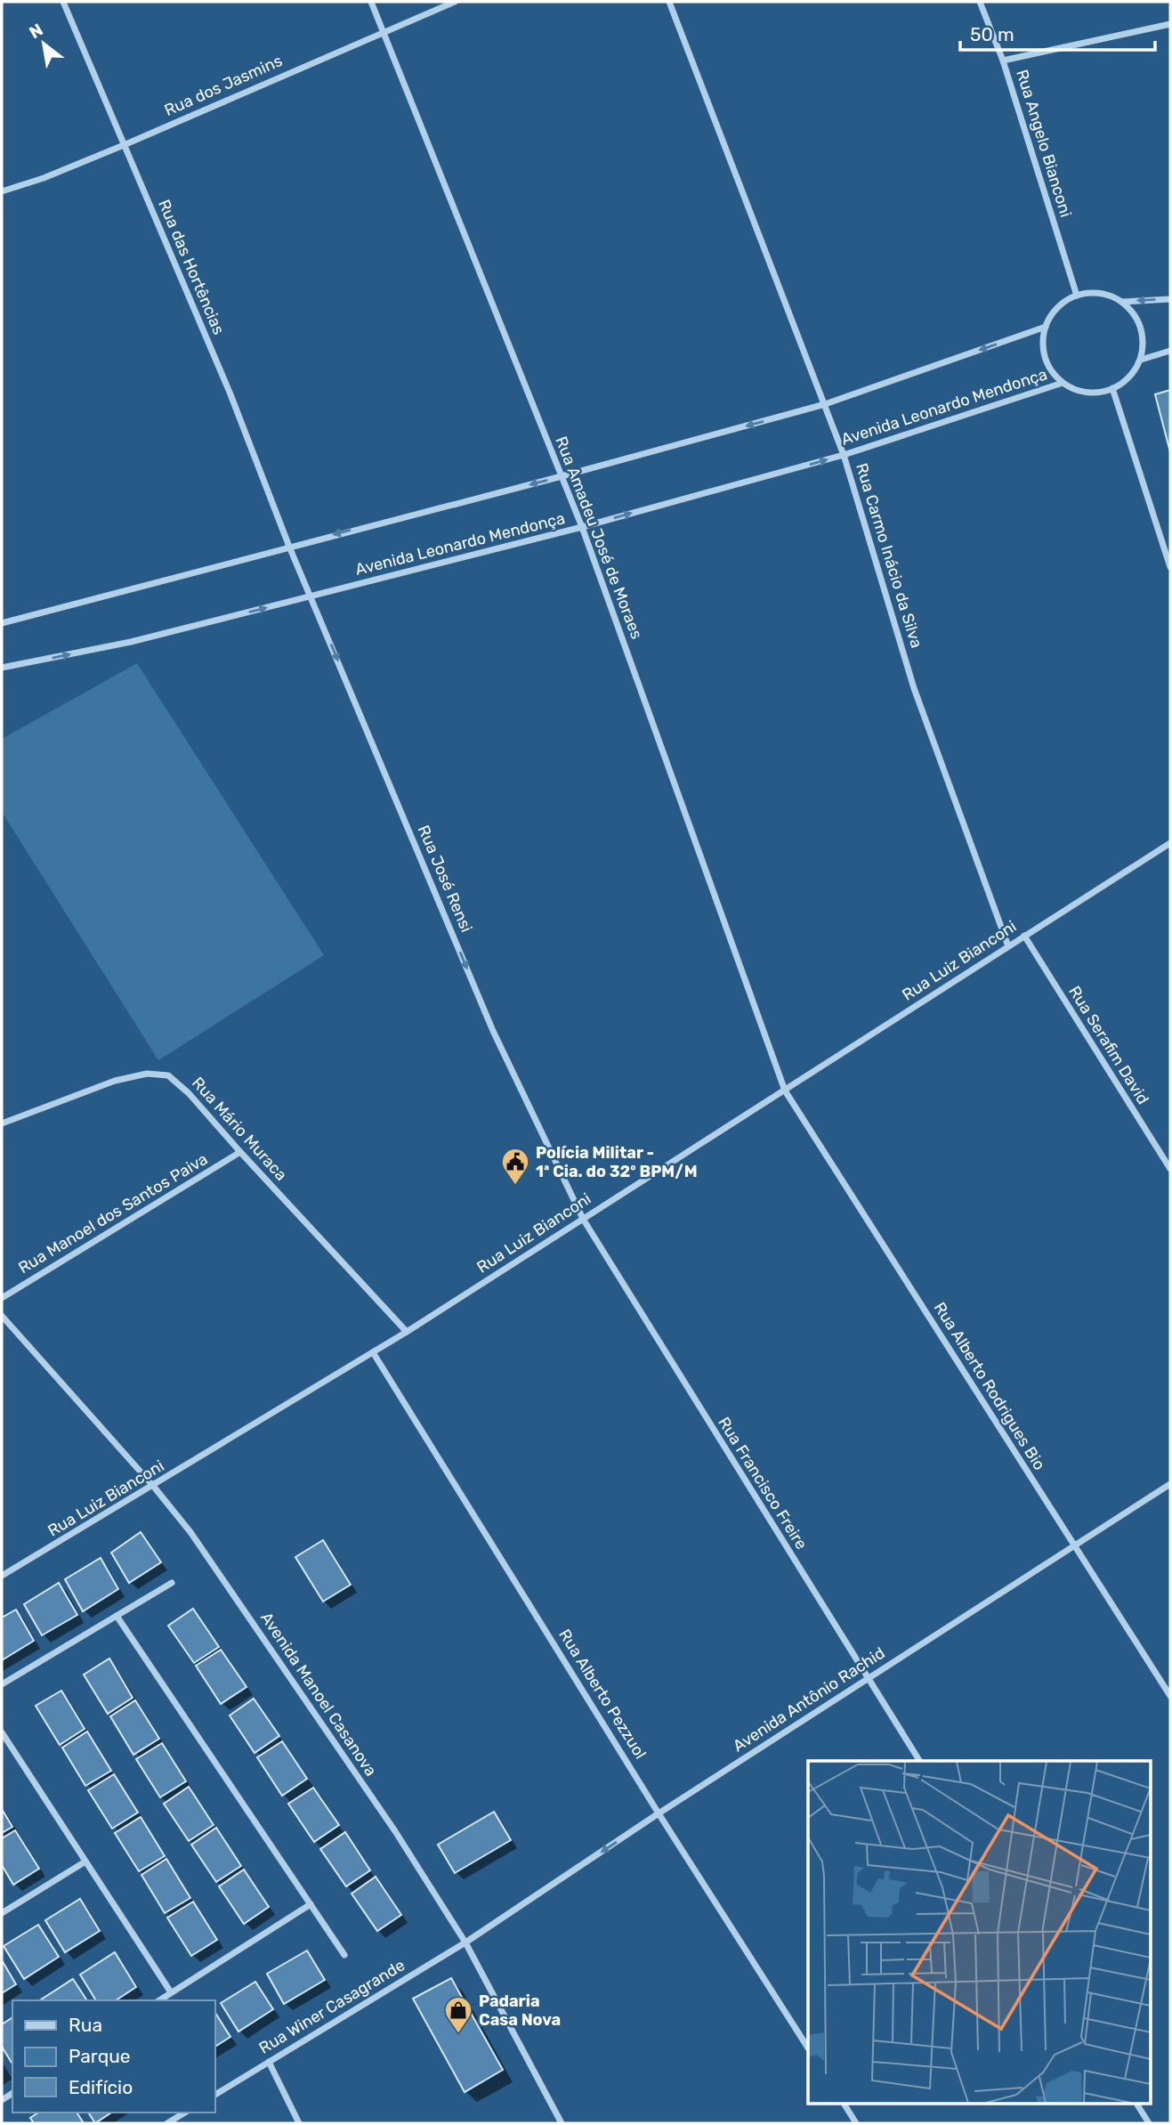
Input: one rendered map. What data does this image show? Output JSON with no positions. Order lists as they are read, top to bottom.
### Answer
{
  "streets": {
    "street": [
      "Rua dos Jasmins",
      "Rua Angelo Bianconi",
      "Rua das Hortências",
      "Avenida Leonardo Mendonça",
      "Rua Amadeu José de Moraes",
      "Rua Carmo Inácio da Silva",
      "Rua José Rensi",
      "Rua Luiz Bianconi",
      "Rua Serafim David",
      "Rua Mário Muraca",
      "Rua Manoel dos Santos Paiva",
      "Rua Alberto Rodrigues Bio",
      "Rua Francisco Freire",
      "Avenida Manoel Casanova",
      "Rua Alberto Pezzuol",
      "Avenida Antônio Rachid",
      "Rua Winer Casagrande"
    ]
  },
  "crossings": [
    ["Rua dos Jasmins", "Rua das Hortências"],
    ["Rua dos Jasmins", "Rua Amadeu José de Moraes"],
    ["Rua Angelo Bianconi", "Avenida Leonardo Mendonça"],
    ["Rua das Hortências", "Rua José Rensi"],
    ["Avenida Leonardo Mendonça", "Rua Amadeu José de Moraes"],
    ["Avenida Leonardo Mendonça", "Rua Carmo Inácio da Silva"],
    ["Avenida Leonardo Mendonça", "Rua José Rensi"],
    ["Rua Amadeu José de Moraes", "Rua Luiz Bianconi"],
    ["Rua Amadeu José de Moraes", "Rua Alberto Rodrigues Bio"],
    ["Rua Carmo Inácio da Silva", "Rua Luiz Bianconi"],
    ["Rua José Rensi", "Rua Luiz Bianconi"],
    ["Rua José Rensi", "Rua Francisco Freire"],
    ["Rua Luiz Bianconi", "Rua Serafim David"],
    ["Rua Luiz Bianconi", "Rua Mário Muraca"],
    ["Rua Luiz Bianconi", "Rua Alberto Rodrigues Bio"],
    ["Rua Luiz Bianconi", "Rua Francisco Freire"],
    ["Rua Luiz Bianconi", "Avenida Manoel Casanova"],
    ["Rua Luiz Bianconi", "Rua Alberto Pezzuol"],
    ["Rua Mário Muraca", "Rua Manoel dos Santos Paiva"],
    ["Rua Alberto Rodrigues Bio", "Avenida Antônio Rachid"],
    ["Rua Francisco Freire", "Avenida Antônio Rachid"],
    ["Avenida Manoel Casanova", "Avenida Antônio Rachid"],
    ["Avenida Manoel Casanova", "Rua Winer Casagrande"],
    ["Rua Alberto Pezzuol", "Avenida Antônio Rachid"],
    ["Avenida Antônio Rachid", "Rua Winer Casagrande"]
  ],
  "one_way": ["Rua José Rensi"],
  "places": {
    "public building": ["Polícia Militar - 1ª Cia. do 32º BPM/M"],
    "shop": ["Padaria Casa Nova"]
  },
  "legend": ["Rua", "Parque", "Edifício"],
  "scale_bar": "50 m",
  "north": "top left"
}
